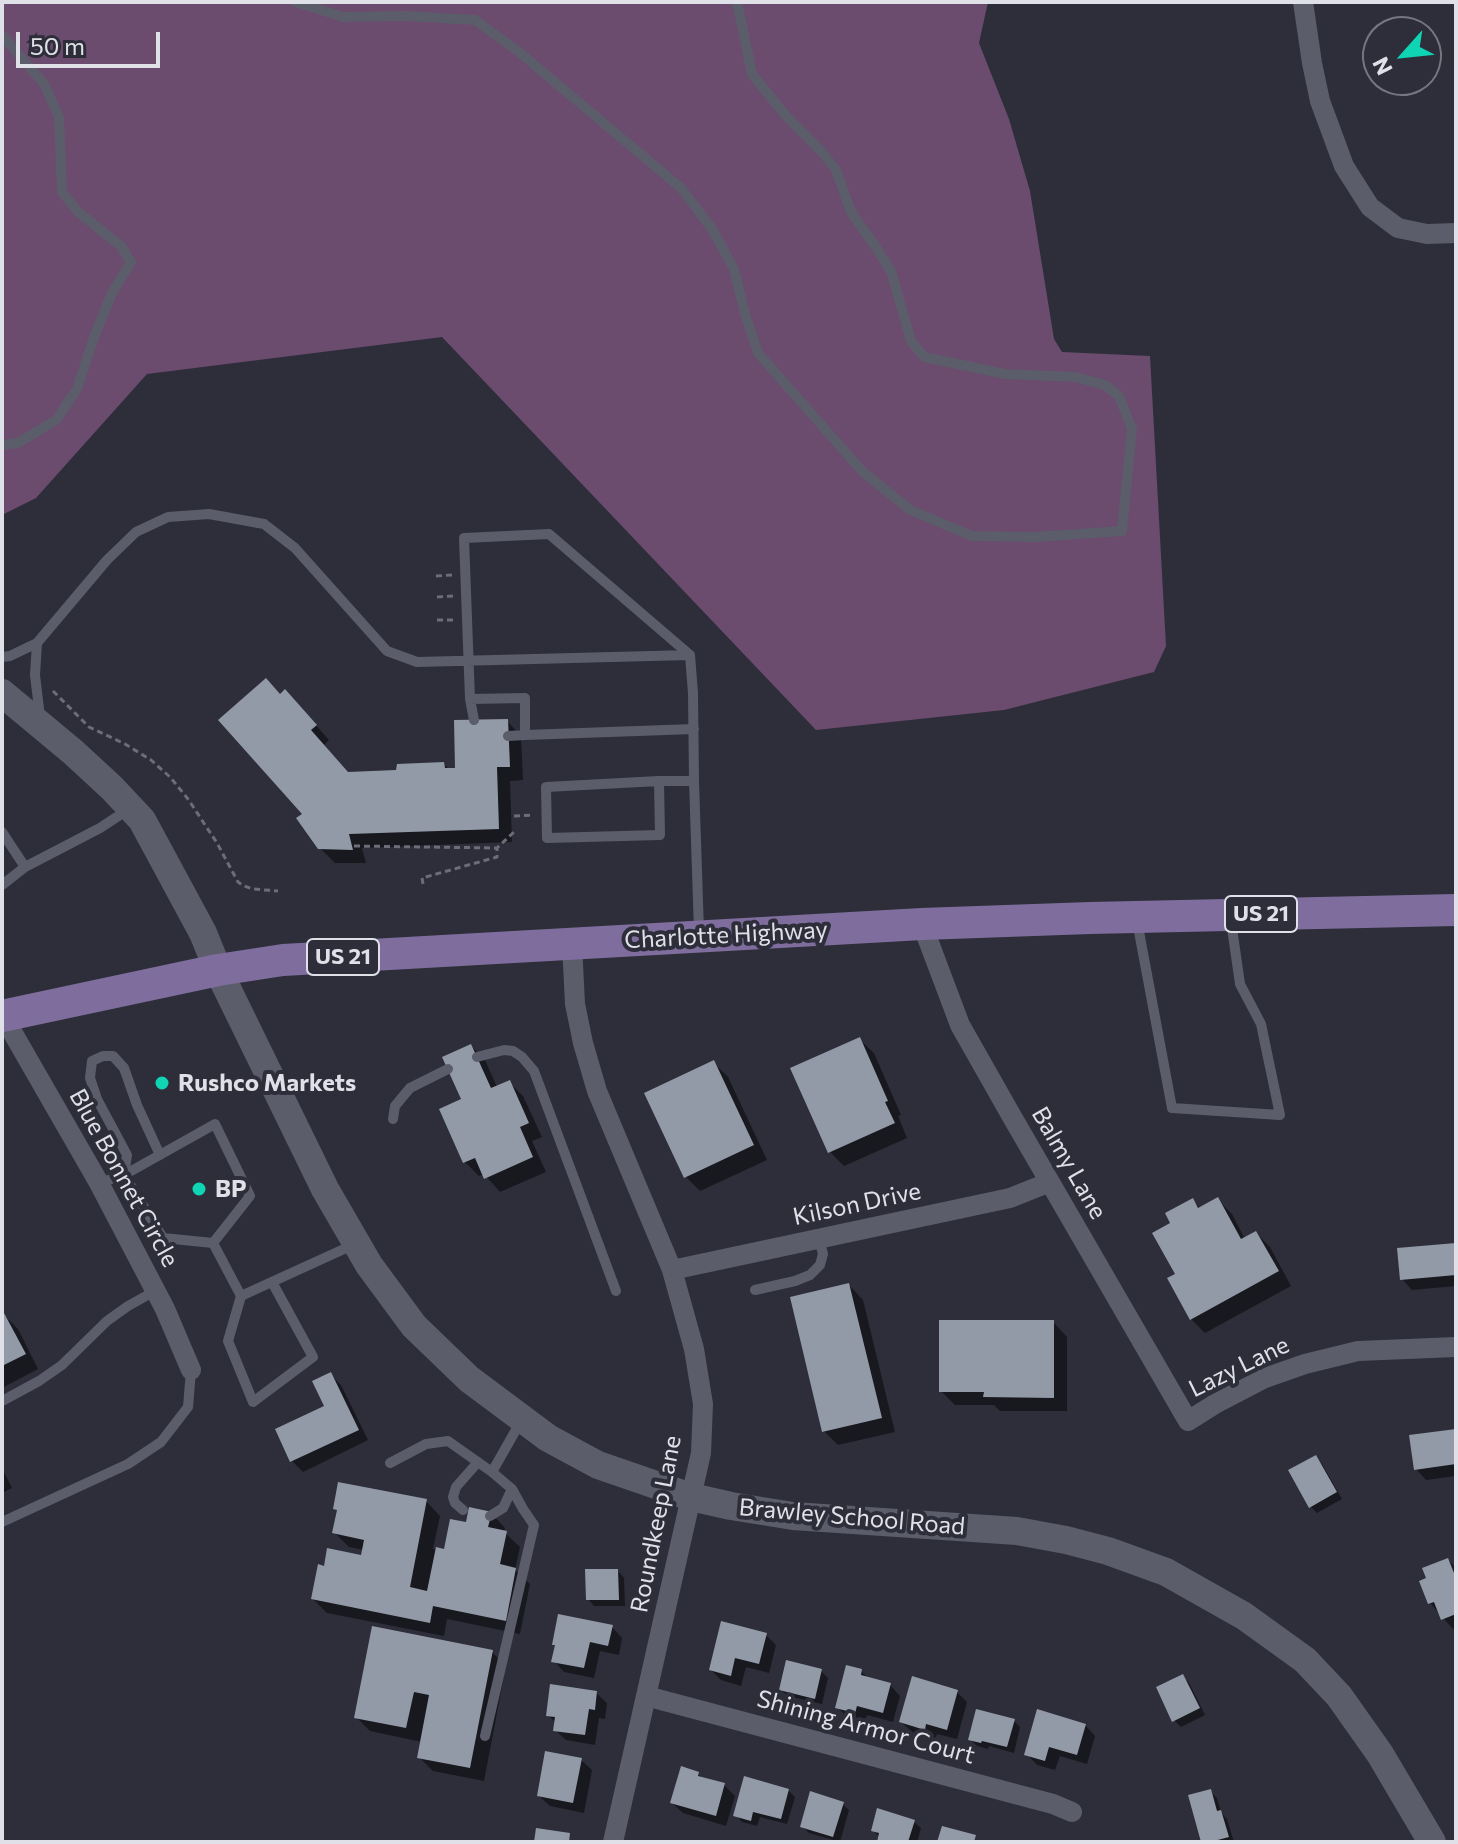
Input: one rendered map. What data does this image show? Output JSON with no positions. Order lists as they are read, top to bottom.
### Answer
{
  "streets": {
    "main road": ["US 21", "Charlotte Highway", "Brawley School Road"],
    "street": [
      "Balmy Lane",
      "Blue Bonnet Circle",
      "Kilson Drive",
      "Lazy Lane",
      "Roundkeep Lane",
      "Shining Armor Court"
    ]
  },
  "crossings": [
    ["Charlotte Highway", "Balmy Lane"],
    ["Charlotte Highway", "Blue Bonnet Circle"],
    ["Charlotte Highway", "Brawley School Road"],
    ["Charlotte Highway", "Roundkeep Lane"],
    ["Balmy Lane", "Kilson Drive"],
    ["Balmy Lane", "Lazy Lane"],
    ["Kilson Drive", "Roundkeep Lane"],
    ["Brawley School Road", "Roundkeep Lane"],
    ["Roundkeep Lane", "Shining Armor Court"]
  ],
  "places": ["Rushco Markets", "BP"],
  "scale_bar": "50 m",
  "north": "bottom left"
}
